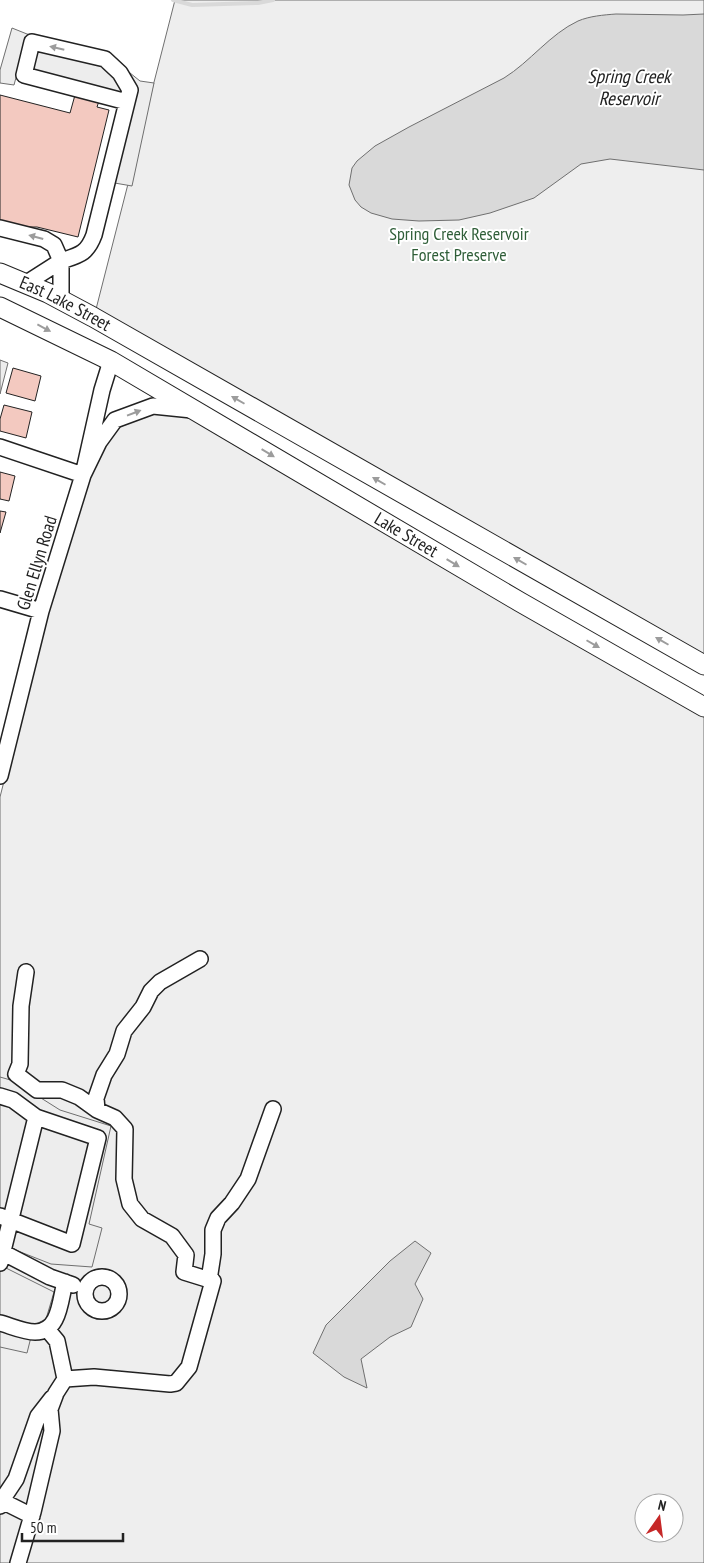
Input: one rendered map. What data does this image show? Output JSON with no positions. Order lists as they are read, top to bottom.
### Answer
{
  "streets": {
    "main road": ["East Lake Street", "Lake Street"],
    "street": ["Glen Ellyn Road"]
  },
  "crossings": [
    ["East Lake Street", "Lake Street"],
    ["East Lake Street", "Glen Ellyn Road"],
    ["Lake Street", "Glen Ellyn Road"]
  ],
  "water": ["Spring Creek Reservoir"],
  "parks": ["Spring Creek Reservoir Forest Preserve"],
  "scale_bar": "50 m",
  "north": "top"
}
